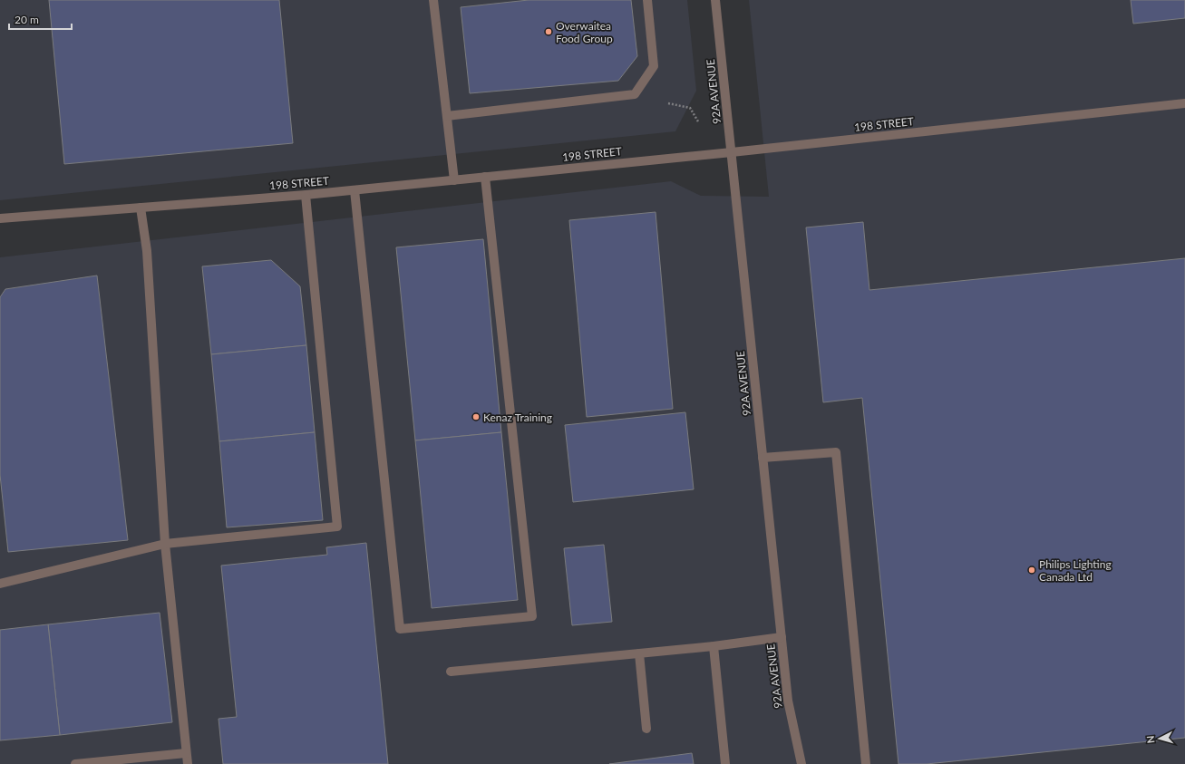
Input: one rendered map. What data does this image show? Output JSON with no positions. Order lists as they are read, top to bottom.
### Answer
{
  "streets": {
    "street": ["92A AVENUE", "198 STREET"]
  },
  "crossings": [
    ["92A AVENUE", "198 STREET"]
  ],
  "places": ["Overwaitea Food Group", "Kenaz Training", "Philips Lighting Canada Ltd"],
  "scale_bar": "20 m",
  "north": "left"
}
